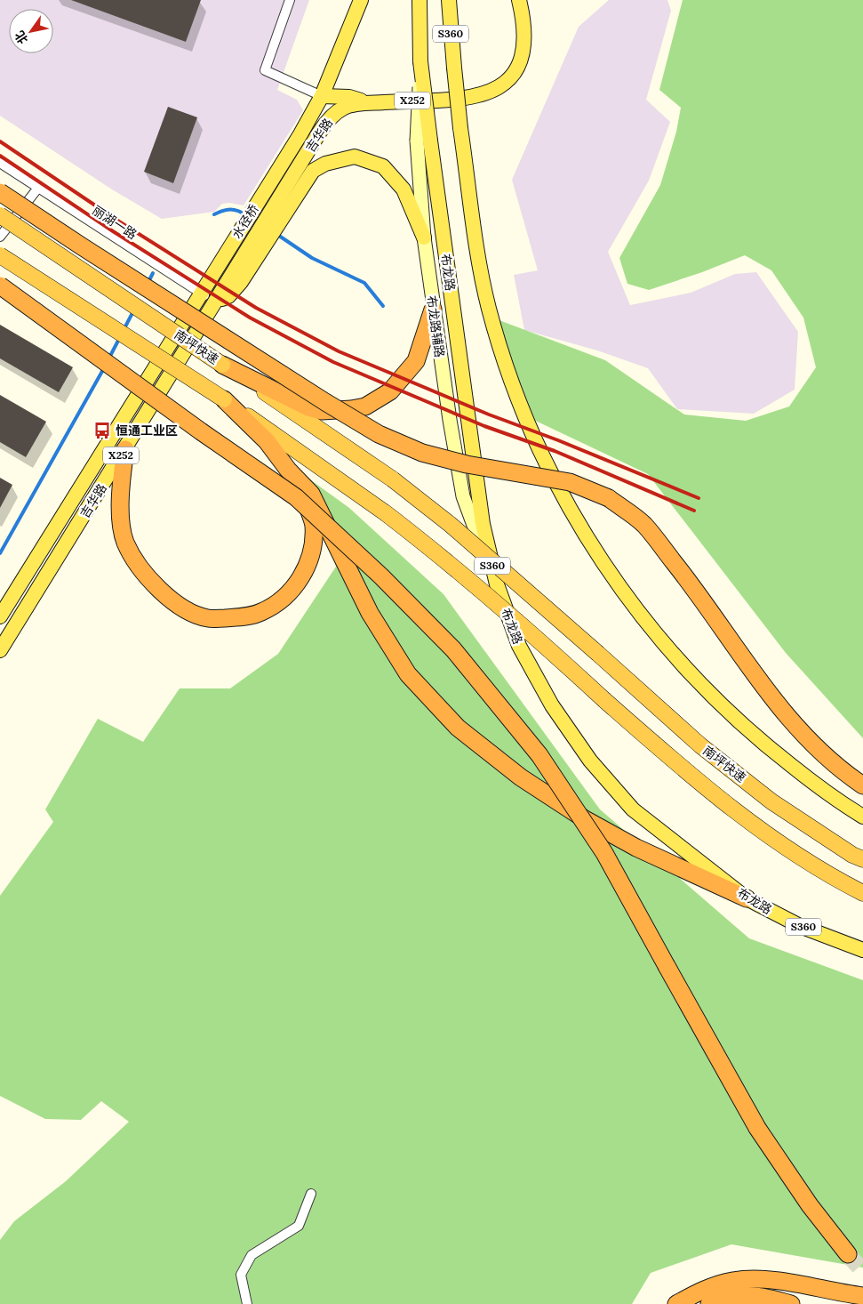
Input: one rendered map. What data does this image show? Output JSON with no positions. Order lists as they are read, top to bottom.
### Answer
{
  "streets": {
    "highway": ["南坪快速"],
    "main road": [
      "S360",
      "X252",
      "吉华路",
      "水径桥",
      "布龙路",
      "布龙路辅路"
    ],
    "street": ["丽湖一路"]
  },
  "crossings": [
    ["S360", "布龙路"],
    ["S360", "布龙路辅路"],
    ["吉华路", "水径桥"],
    ["吉华路", "丽湖一路"],
    ["布龙路", "布龙路辅路"]
  ],
  "places": {
    "bus stop": ["恒通工业区"]
  },
  "north": "bottom left"
}
